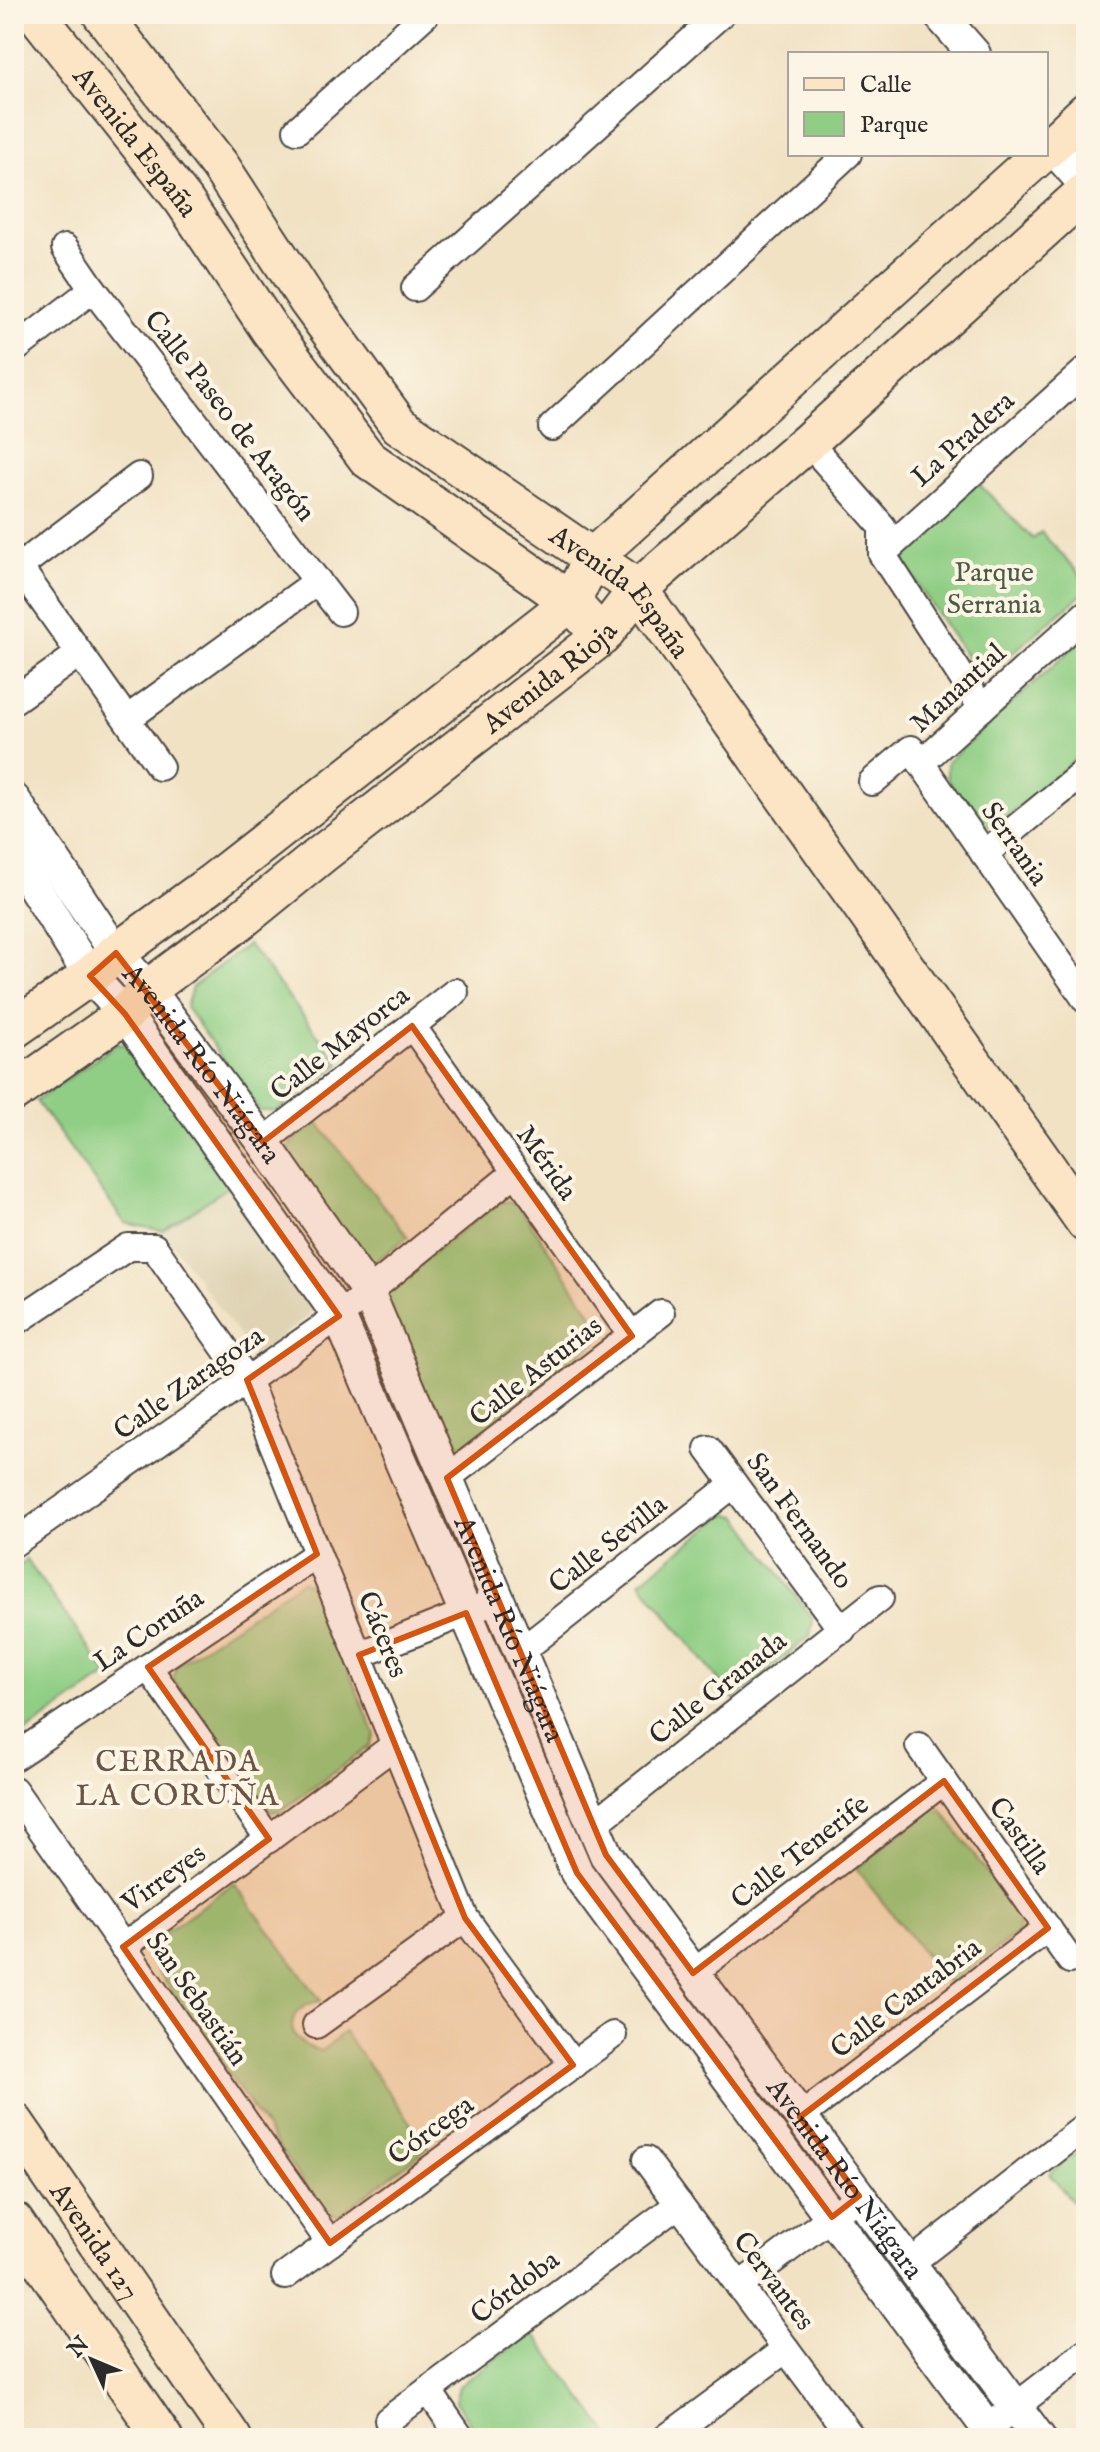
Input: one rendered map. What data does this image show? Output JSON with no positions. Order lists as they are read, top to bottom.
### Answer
{
  "streets": {
    "main road": ["Avenida España", "Avenida Rioja", "Avenida 127"],
    "street": [
      "Calle Paseo de Aragón",
      "La Pradera",
      "Manantial",
      "Serrania",
      "Calle Mayorca",
      "Avenida Río Niágara",
      "Mérida",
      "Calle Asturias",
      "Calle Zaragoza",
      "San Fernando",
      "Calle Sevilla",
      "La Coruña",
      "Cáceres",
      "Calle Granada",
      "Castilla",
      "Calle Tenerife",
      "Virreyes",
      "Calle Cantabria",
      "San Sebastián",
      "Córcega",
      "Cervantes",
      "Córdoba"
    ]
  },
  "crossings": [
    ["Avenida España", "Avenida Rioja"],
    ["Avenida Rioja", "Avenida Río Niágara"],
    ["Manantial", "Serrania"],
    ["Calle Mayorca", "Avenida Río Niágara"],
    ["Calle Mayorca", "Mérida"],
    ["Avenida Río Niágara", "Calle Asturias"],
    ["Avenida Río Niágara", "Calle Zaragoza"],
    ["Avenida Río Niágara", "Calle Sevilla"],
    ["Avenida Río Niágara", "Calle Granada"],
    ["Avenida Río Niágara", "Calle Tenerife"],
    ["Avenida Río Niágara", "Calle Cantabria"],
    ["Mérida", "Calle Asturias"],
    ["Mérida", "Calle Zaragoza"],
    ["Calle Zaragoza", "Cáceres"],
    ["San Fernando", "Calle Sevilla"],
    ["San Fernando", "Calle Granada"],
    ["La Coruña", "Cáceres"],
    ["Cáceres", "Virreyes"],
    ["Cáceres", "Córcega"],
    ["Castilla", "Calle Tenerife"],
    ["Castilla", "Calle Cantabria"],
    ["Virreyes", "San Sebastián"],
    ["San Sebastián", "Córcega"],
    ["Cervantes", "Córdoba"]
  ],
  "districts": ["CERRADA LA CORUÑA"],
  "parks": ["Parque Serrania"],
  "legend": ["Calle", "Parque"],
  "north": "top left"
}
